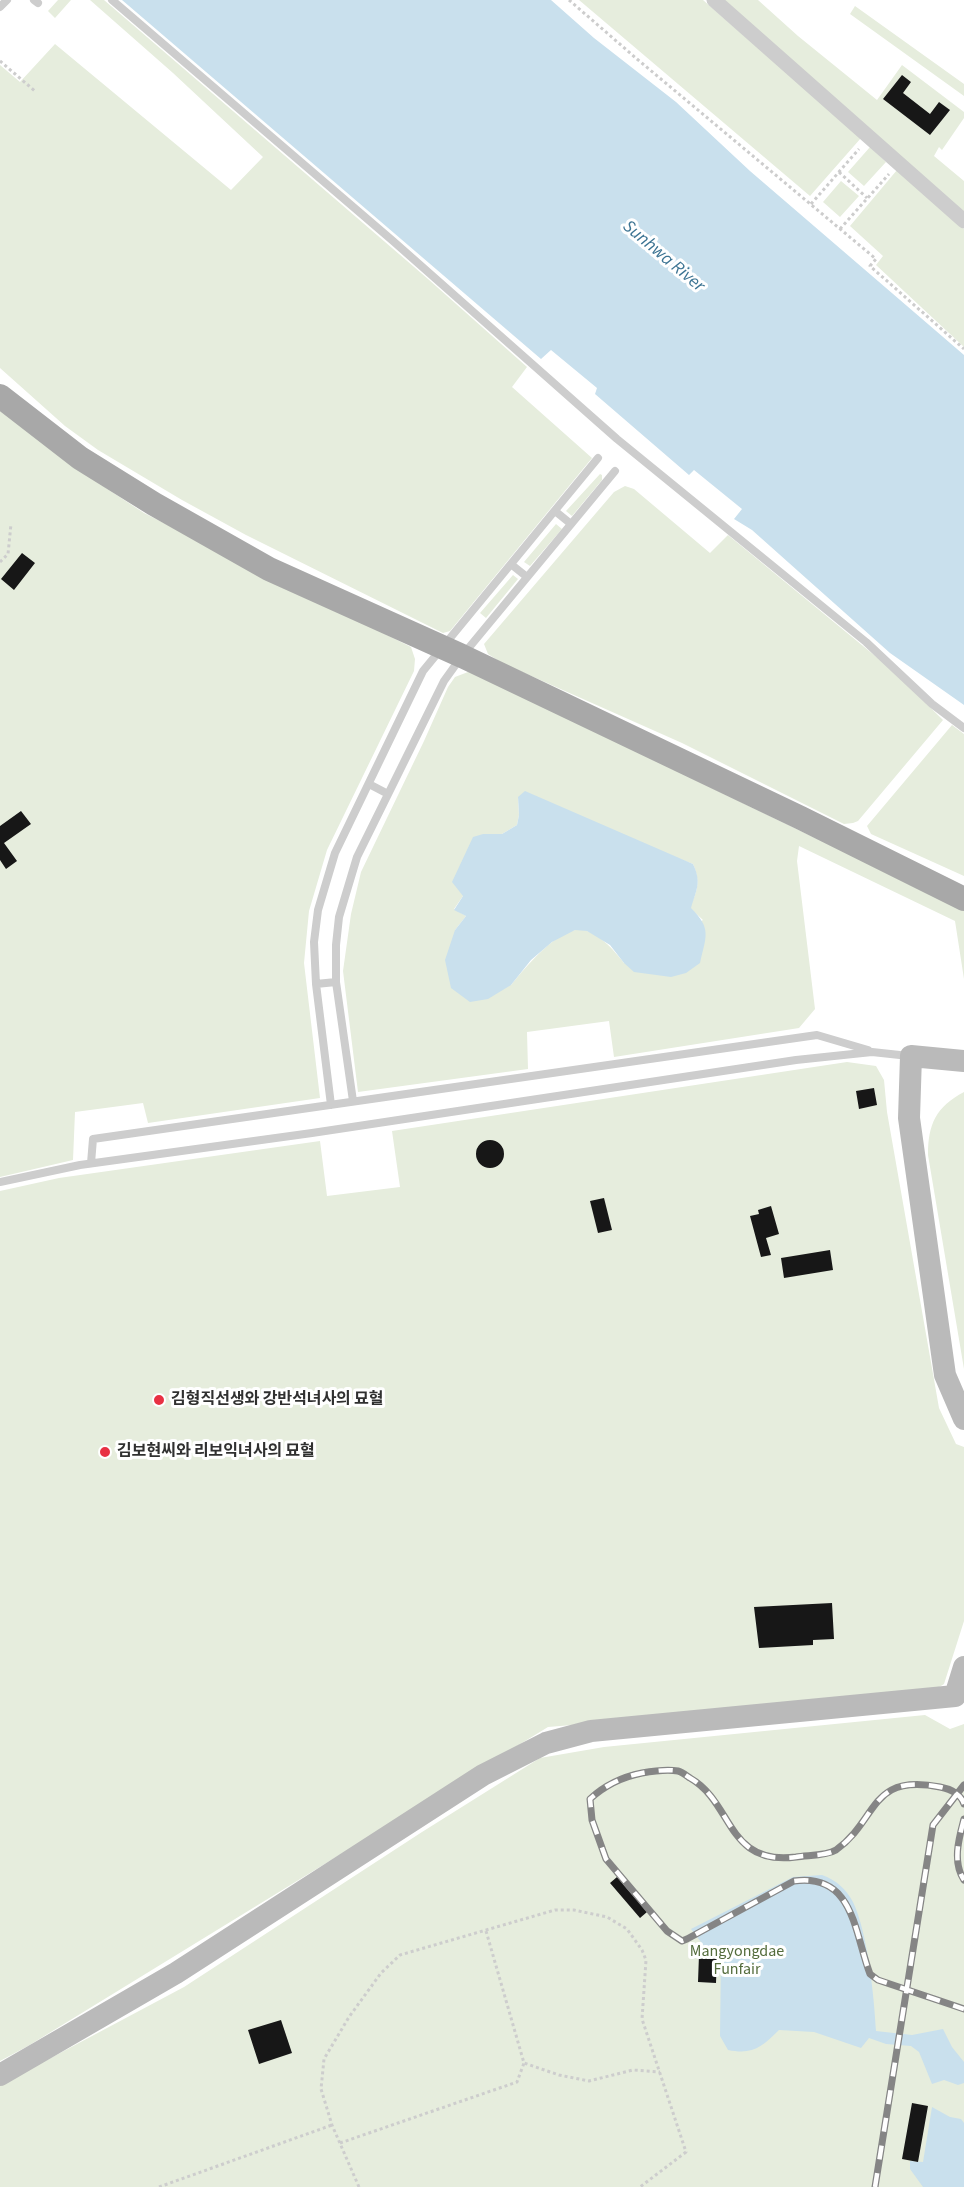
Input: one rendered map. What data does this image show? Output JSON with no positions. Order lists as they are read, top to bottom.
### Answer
{
  "water": ["Sunhwa River"],
  "parks": ["Mangyongdae Funfair"],
  "places": ["김형직선생와 강반석녀사의 묘혈", "김보현씨와 리보익녀사의 묘혈"]
}
